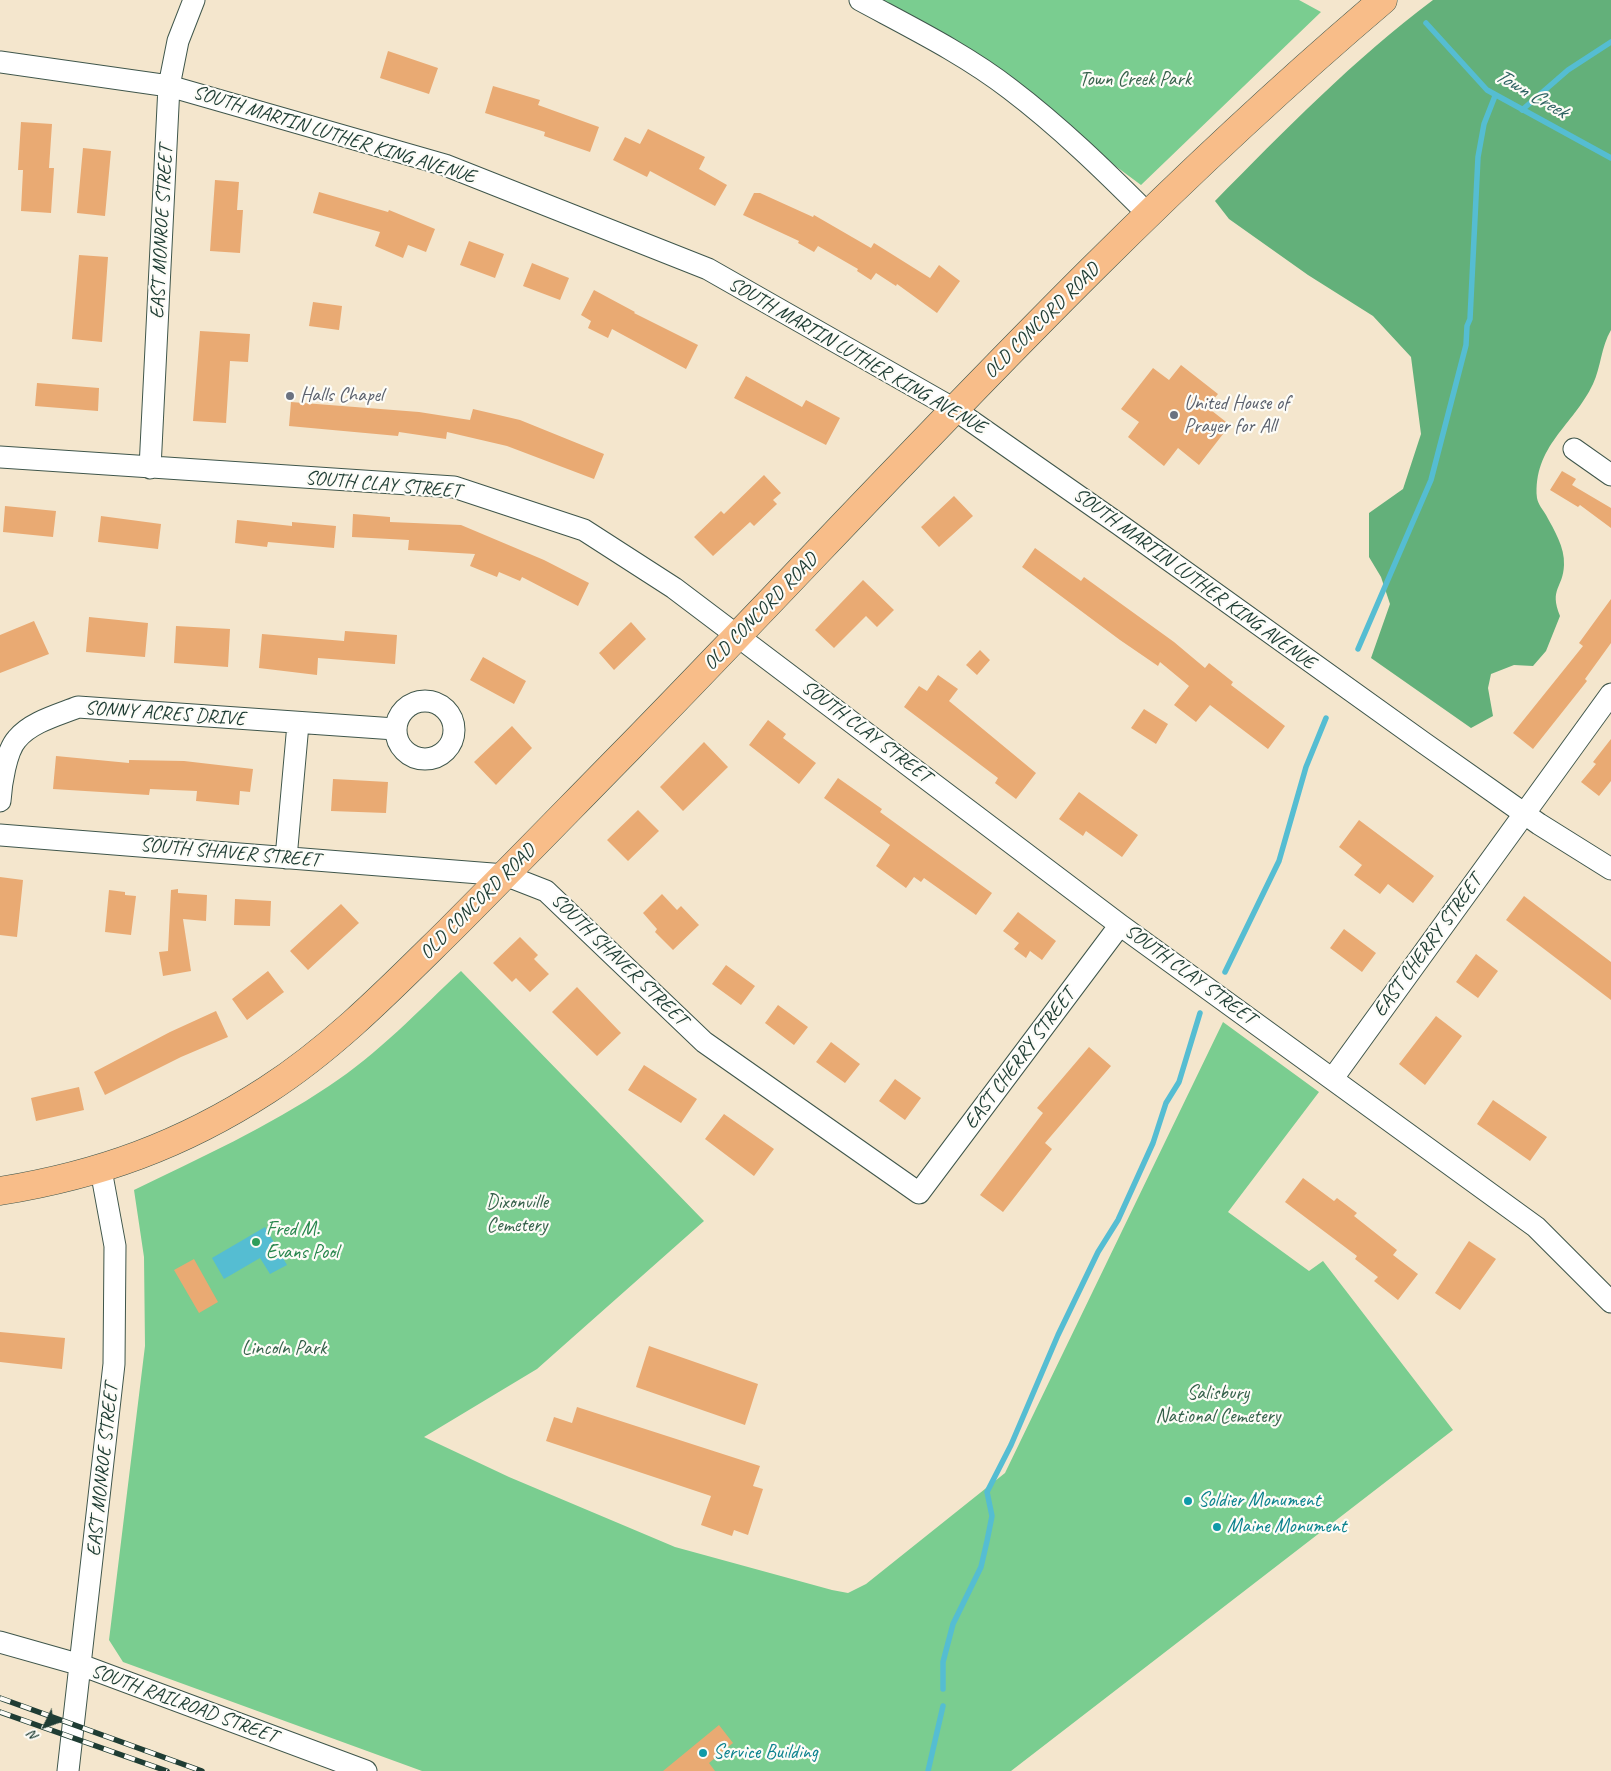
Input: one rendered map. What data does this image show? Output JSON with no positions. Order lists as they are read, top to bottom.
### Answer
{
  "streets": {
    "main road": ["OLD CONCORD ROAD"],
    "street": [
      "SOUTH MARTIN LUTHER KING AVENUE",
      "EAST MONROE STREET",
      "SOUTH CLAY STREET",
      "SONNY ACRES DRIVE",
      "SOUTH SHAVER STREET",
      "EAST CHERRY STREET",
      "SOUTH RAILROAD STREET"
    ]
  },
  "crossings": [
    ["SOUTH MARTIN LUTHER KING AVENUE", "EAST MONROE STREET"],
    ["SOUTH MARTIN LUTHER KING AVENUE", "OLD CONCORD ROAD"],
    ["SOUTH MARTIN LUTHER KING AVENUE", "EAST CHERRY STREET"],
    ["EAST MONROE STREET", "OLD CONCORD ROAD"],
    ["EAST MONROE STREET", "SOUTH CLAY STREET"],
    ["EAST MONROE STREET", "SOUTH RAILROAD STREET"],
    ["OLD CONCORD ROAD", "SOUTH CLAY STREET"],
    ["OLD CONCORD ROAD", "SOUTH SHAVER STREET"],
    ["SOUTH CLAY STREET", "EAST CHERRY STREET"],
    ["SOUTH SHAVER STREET", "EAST CHERRY STREET"]
  ],
  "water": ["Town Creek"],
  "parks": [
    "Town Creek Park",
    "Dixonville Cemetery",
    "Lincoln Park",
    "Salisbury National Cemetery"
  ],
  "places": [
    "Halls Chapel",
    "United House of Prayer for All",
    "Fred M. Evans Pool",
    "Soldier Monument",
    "Maine Monument",
    "Service Building"
  ],
  "north": "bottom left"
}
